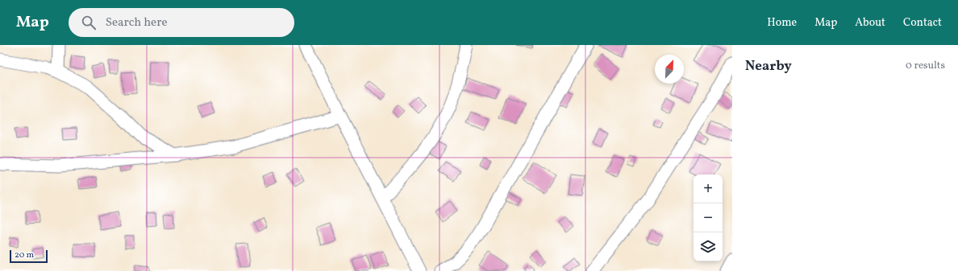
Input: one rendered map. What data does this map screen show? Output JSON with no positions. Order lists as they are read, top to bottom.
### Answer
{
  "scale_bar": "20 m",
  "north": "top right",
  "page": {
    "header": "Map",
    "search": "Search here",
    "nav": [
      "Home",
      "Map",
      "About",
      "Contact"
    ],
    "heading": ["Nearby", "0 results"],
    "map_buttons": ["+", "−"],
    "scale": "20 m"
  }
}
